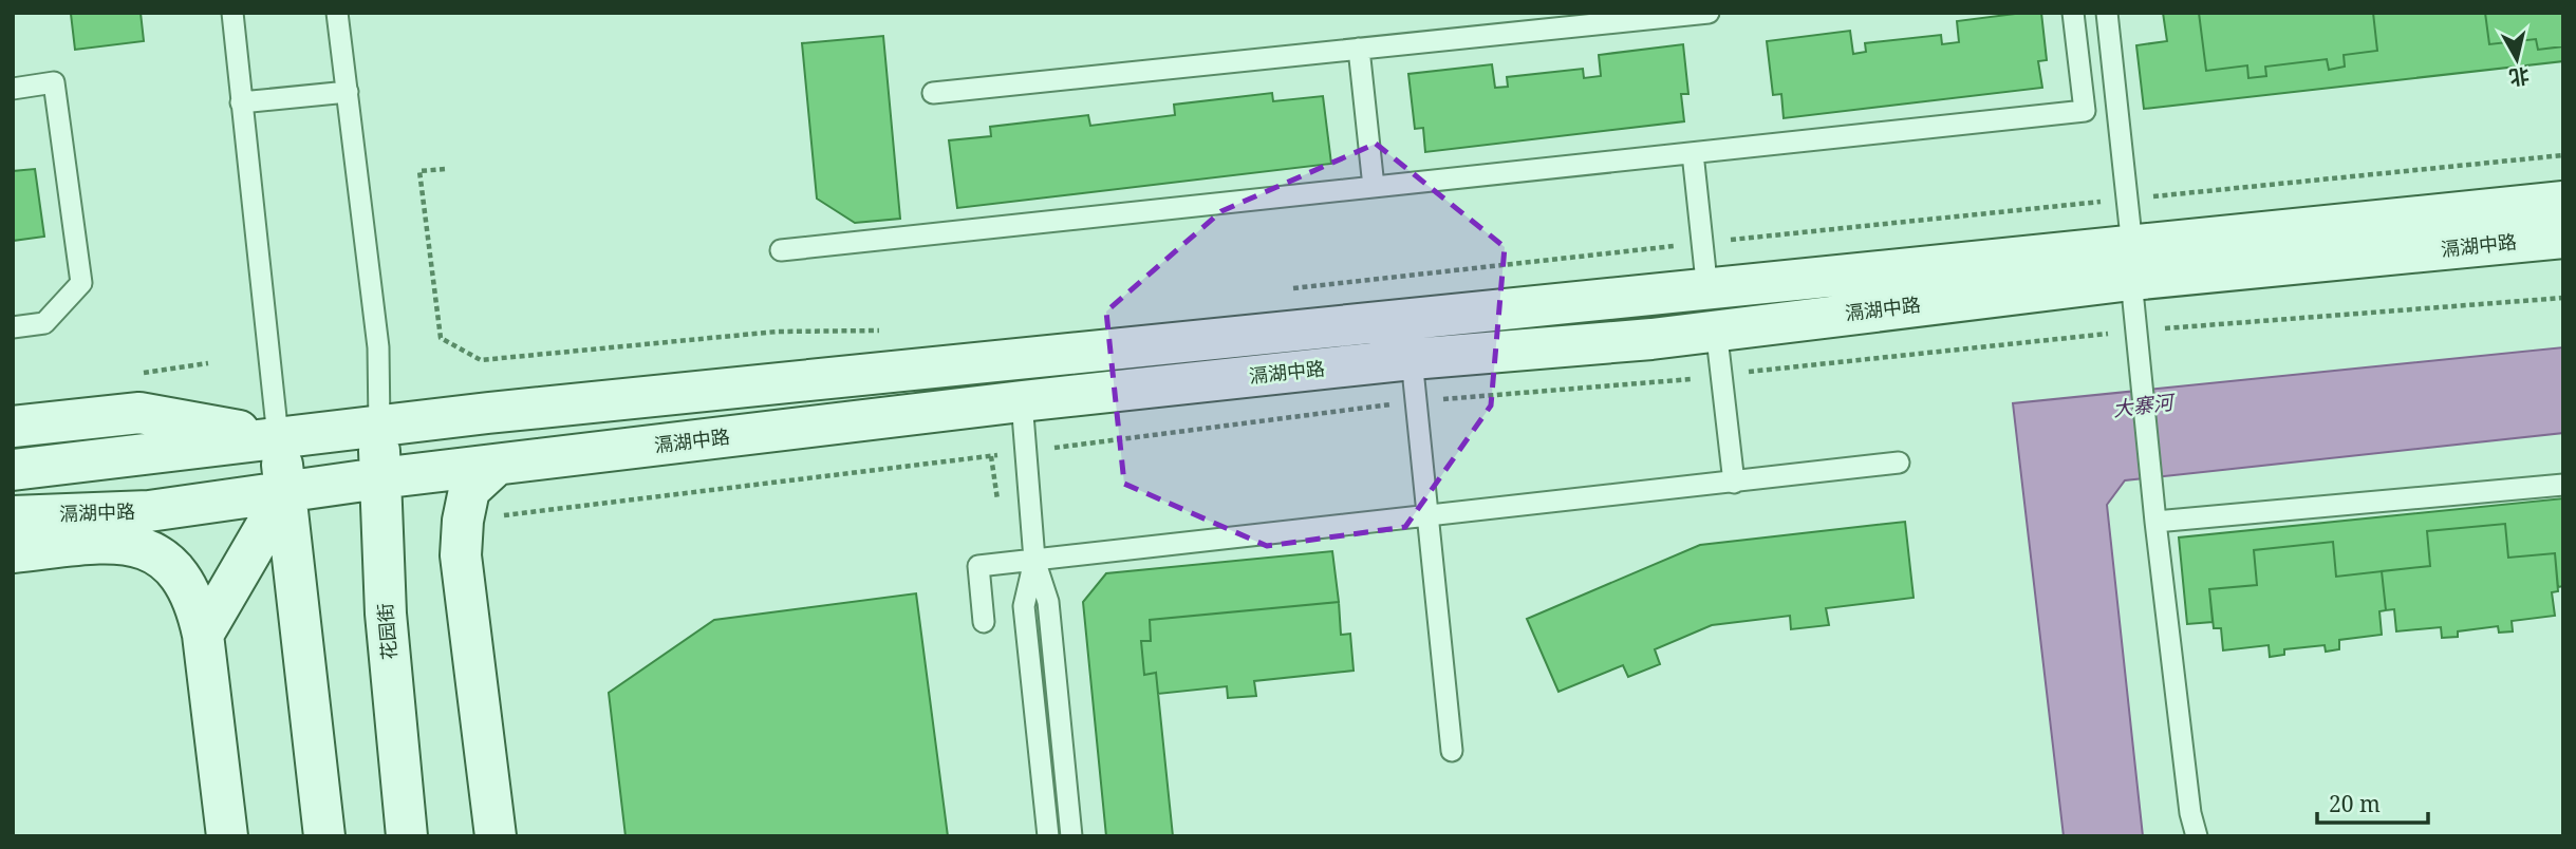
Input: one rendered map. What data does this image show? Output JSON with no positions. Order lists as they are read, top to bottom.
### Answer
{
  "streets": {
    "main road": ["滆湖中路", "花园街"]
  },
  "crossings": [
    ["滆湖中路", "花园街"]
  ],
  "water": ["大寨河"],
  "scale_bar": "20 m",
  "north": "bottom"
}
